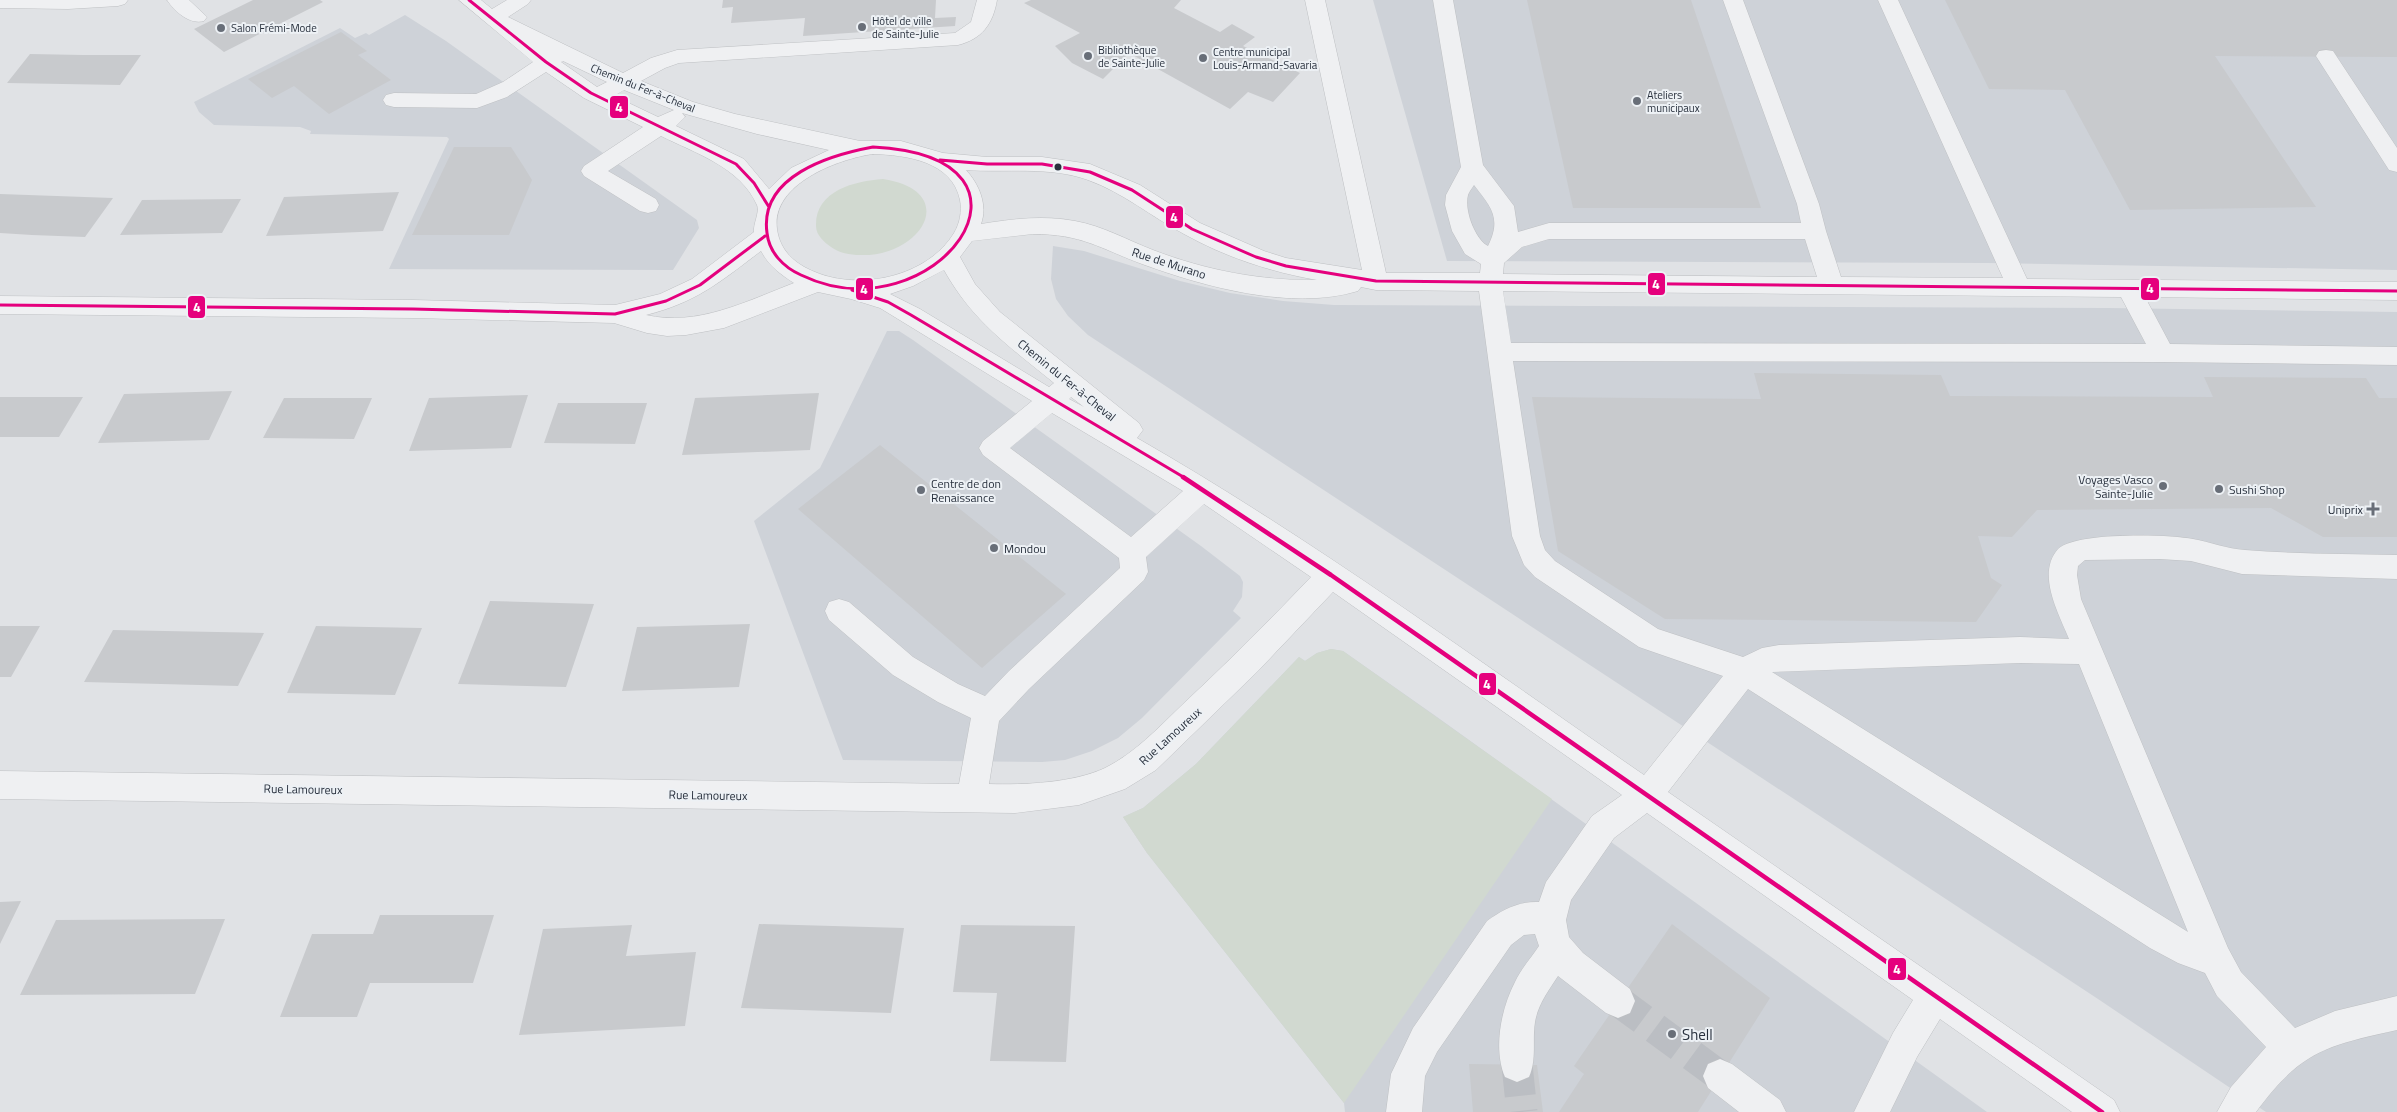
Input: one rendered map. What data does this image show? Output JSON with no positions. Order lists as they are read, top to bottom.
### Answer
{
  "streets": {
    "street": ["Chemin du Fer-à-Cheval", "Rue de Murano", "Rue Lamoureux"]
  },
  "crossings": [
    ["Chemin du Fer-à-Cheval", "Rue de Murano"],
    ["Chemin du Fer-à-Cheval", "Rue Lamoureux"]
  ],
  "places": {
    "other": [
      "Hôtel de ville de Sainte-Julie",
      "Salon Frémi-Mode",
      "Bibliothèque de Sainte-Julie",
      "Centre municipal Louis-Armand-Savaria",
      "Ateliers municipaux",
      "Voyages Vasco Sainte-Julie",
      "Sushi Shop",
      "Centre de don Renaissance",
      "Mondou",
      "Shell"
    ],
    "health": ["Uniprix"]
  },
  "lines": ["transit line 4"]
}
